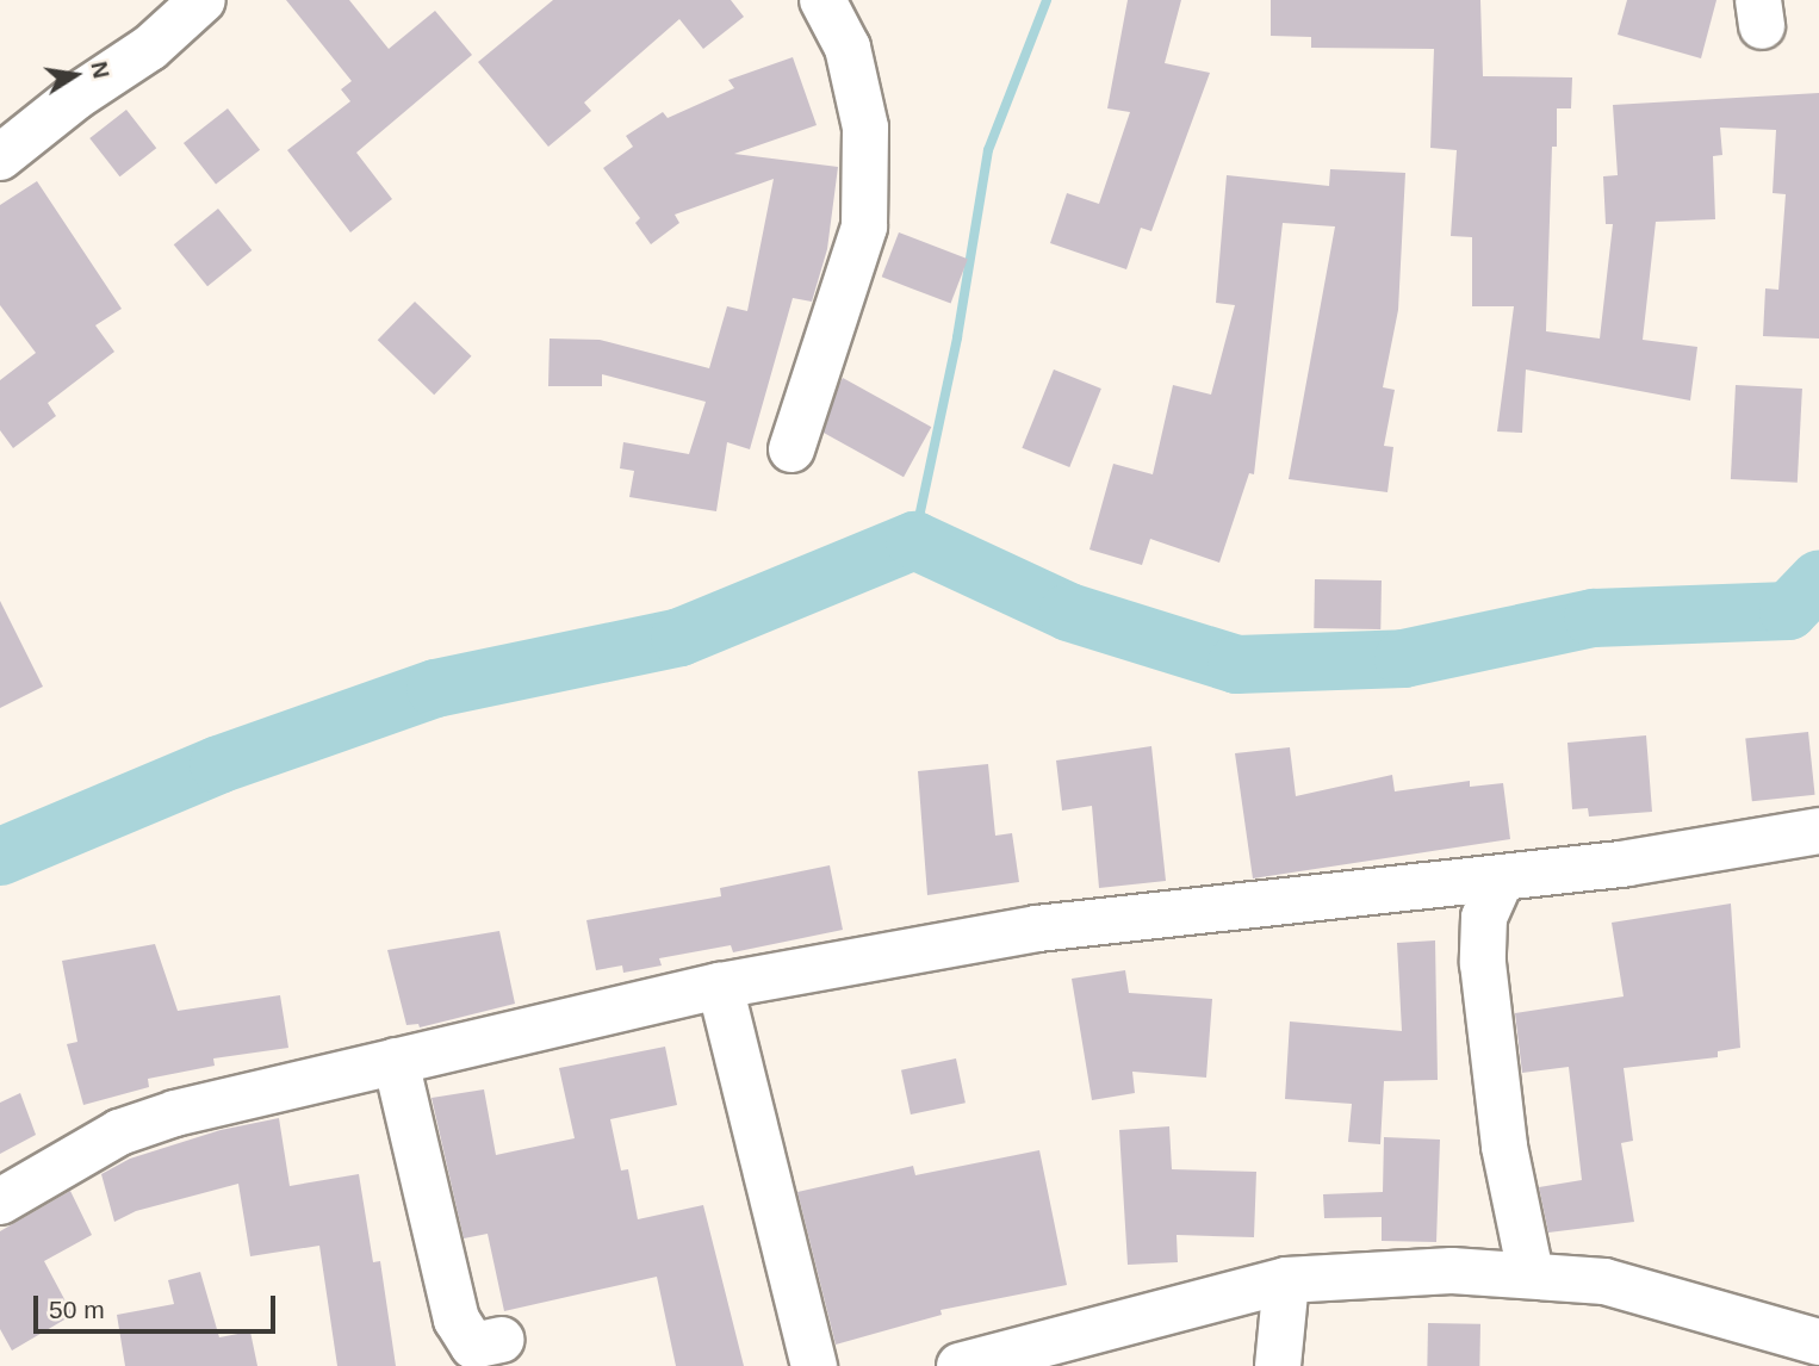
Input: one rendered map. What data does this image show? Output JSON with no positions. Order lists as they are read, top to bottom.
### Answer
{
  "scale_bar": "50 m",
  "north": "right"
}
